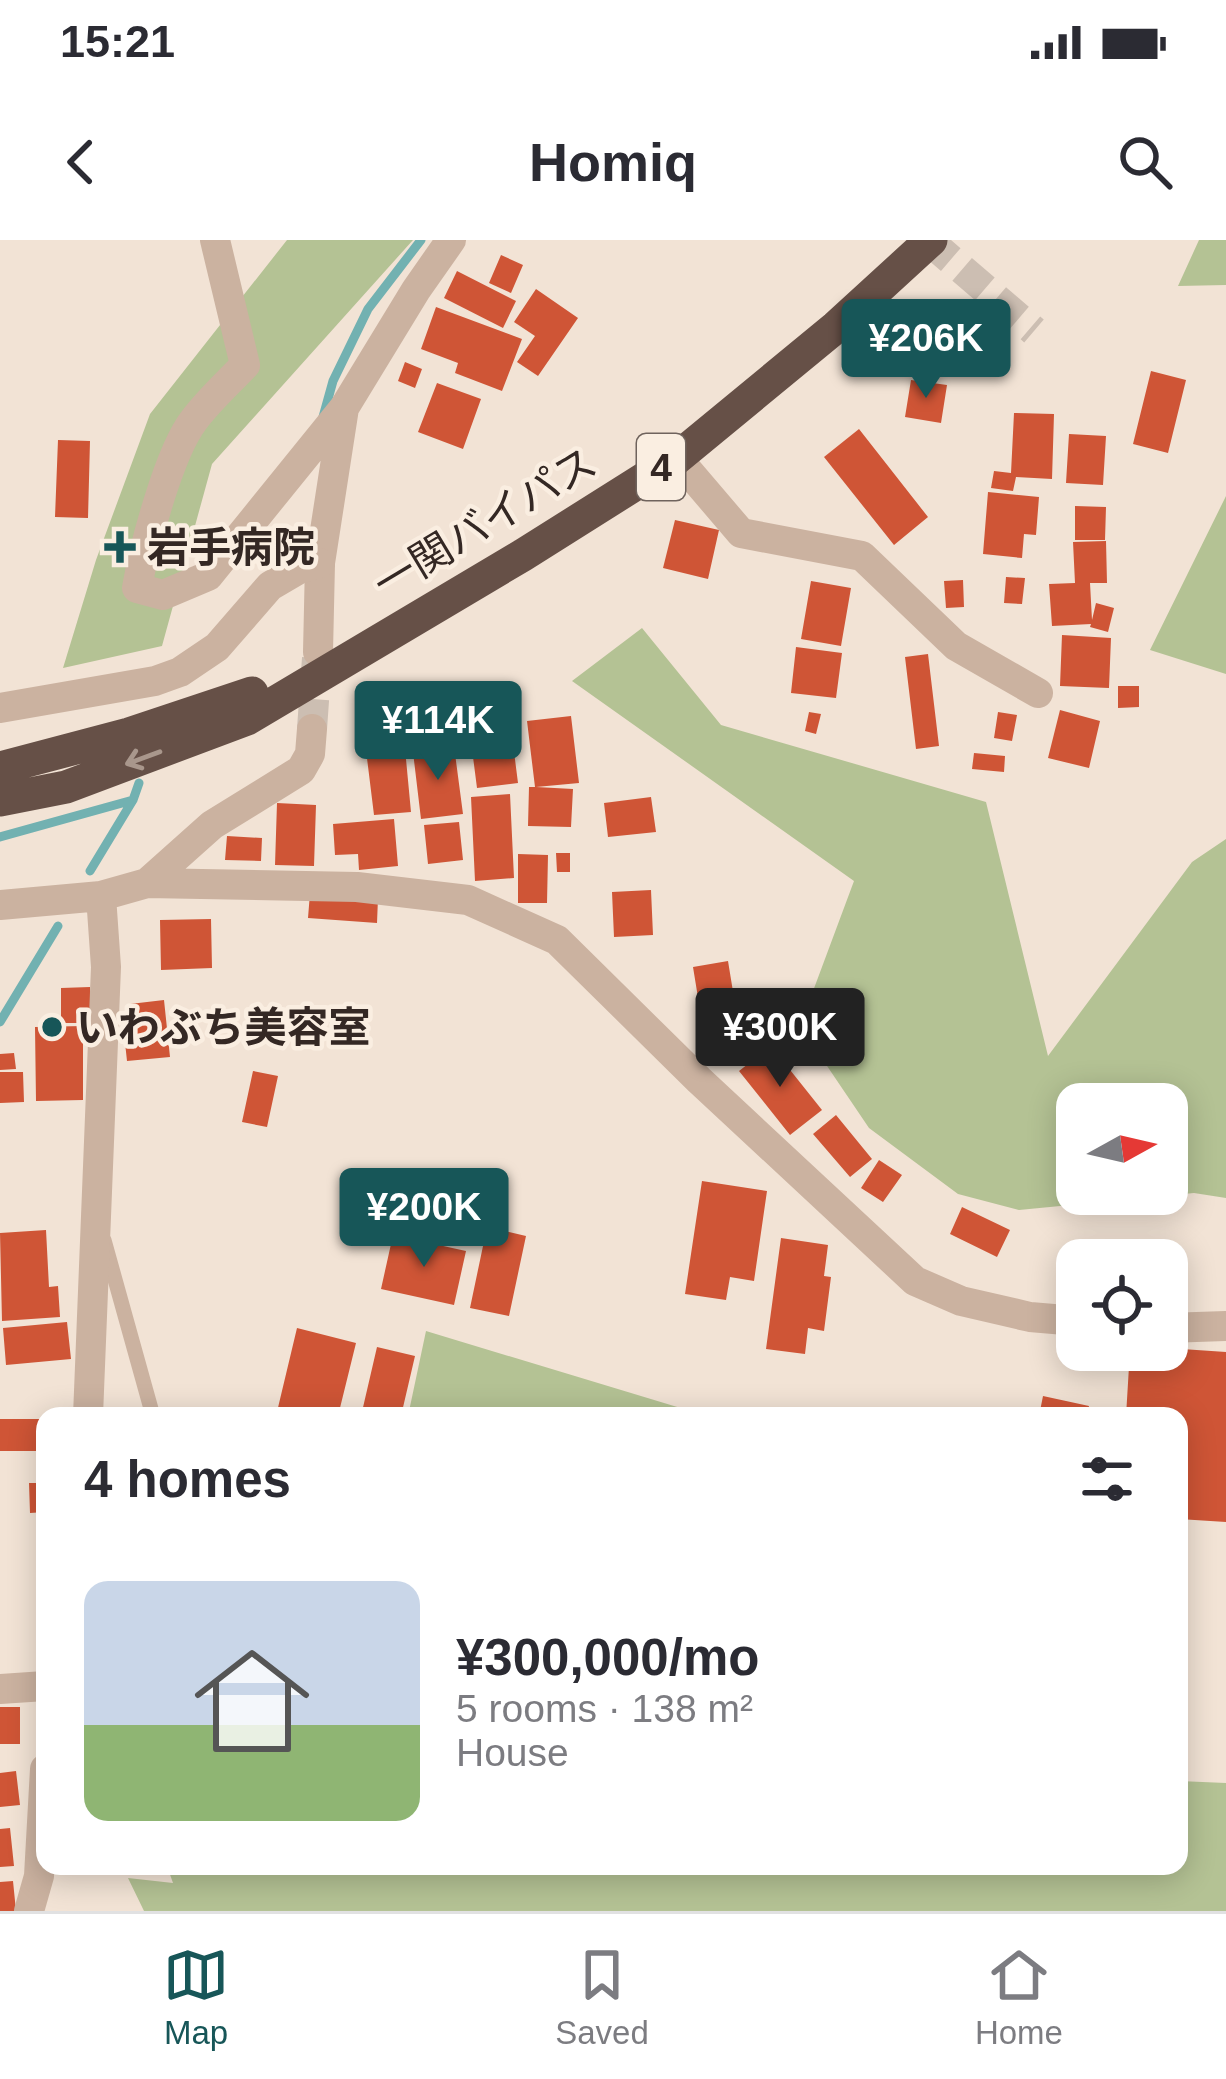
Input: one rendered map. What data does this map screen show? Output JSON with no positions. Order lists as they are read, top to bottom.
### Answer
{
  "streets": {
    "highway": ["4", "一関バイパス"]
  },
  "places": {
    "health": ["岩手病院"],
    "other": ["いわぶち美容室"]
  },
  "north": "right",
  "page": {
    "status": "15:21",
    "header": "Homiq",
    "price": [
      "¥206K",
      "¥114K",
      "¥300K",
      "¥200K"
    ],
    "heading": "4 homes",
    "list": [
      {
        "name": "¥300,000/mo",
        "note": "5 rooms · 138 m² · House"
      }
    ],
    "tabs": ["Map", "Saved", "Home"]
  }
}
